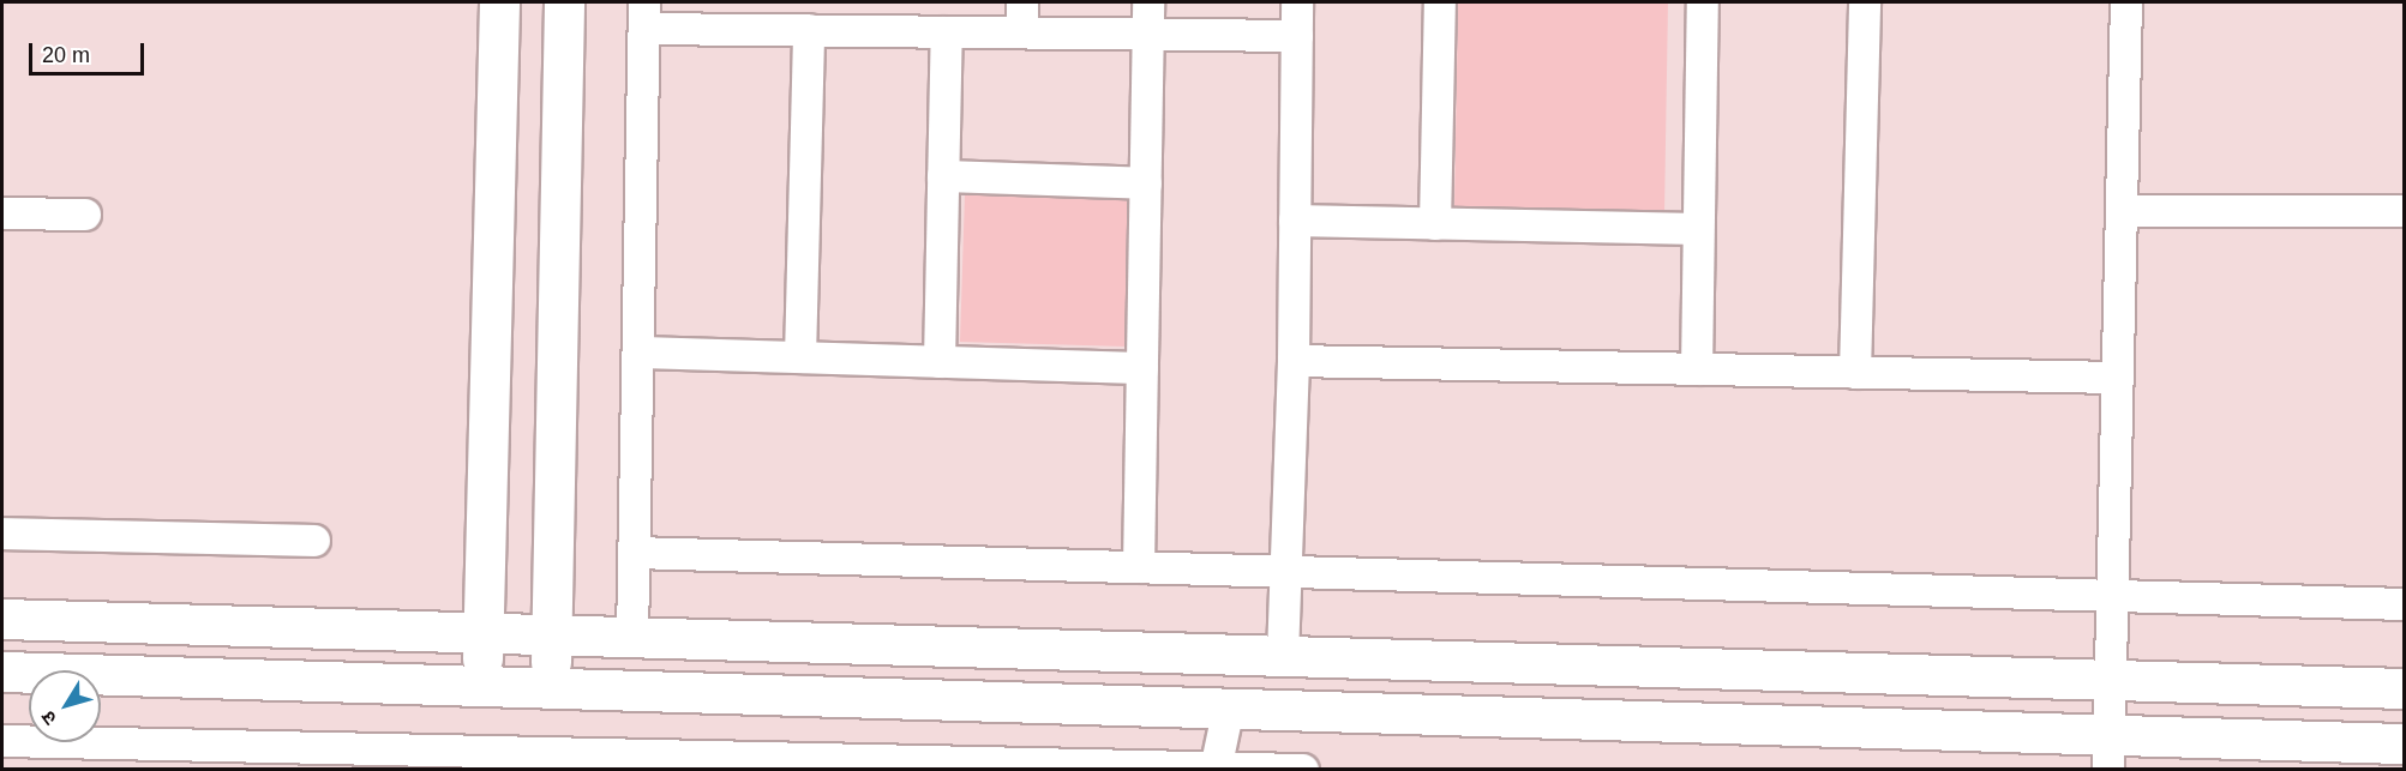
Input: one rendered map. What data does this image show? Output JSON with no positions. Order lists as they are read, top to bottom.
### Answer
{
  "scale_bar": "20 m",
  "north": "bottom left"
}
